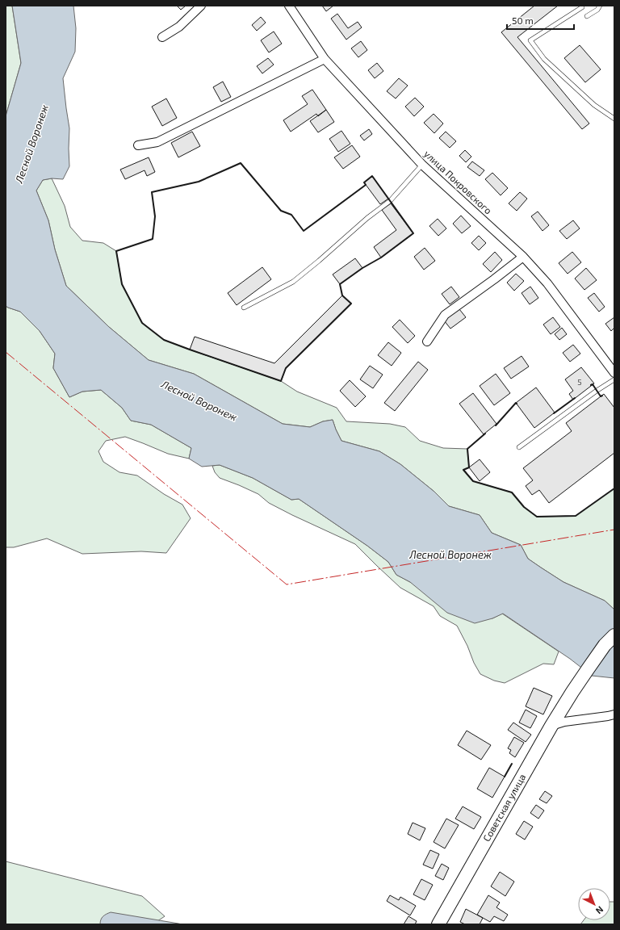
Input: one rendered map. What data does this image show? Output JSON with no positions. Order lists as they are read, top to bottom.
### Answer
{
  "streets": {
    "main road": ["Советская улица"],
    "street": ["улица Покровского"]
  },
  "water": ["Лесной Воронеж"],
  "house_numbers": ["5"],
  "scale_bar": "50 m",
  "north": "bottom right"
}
